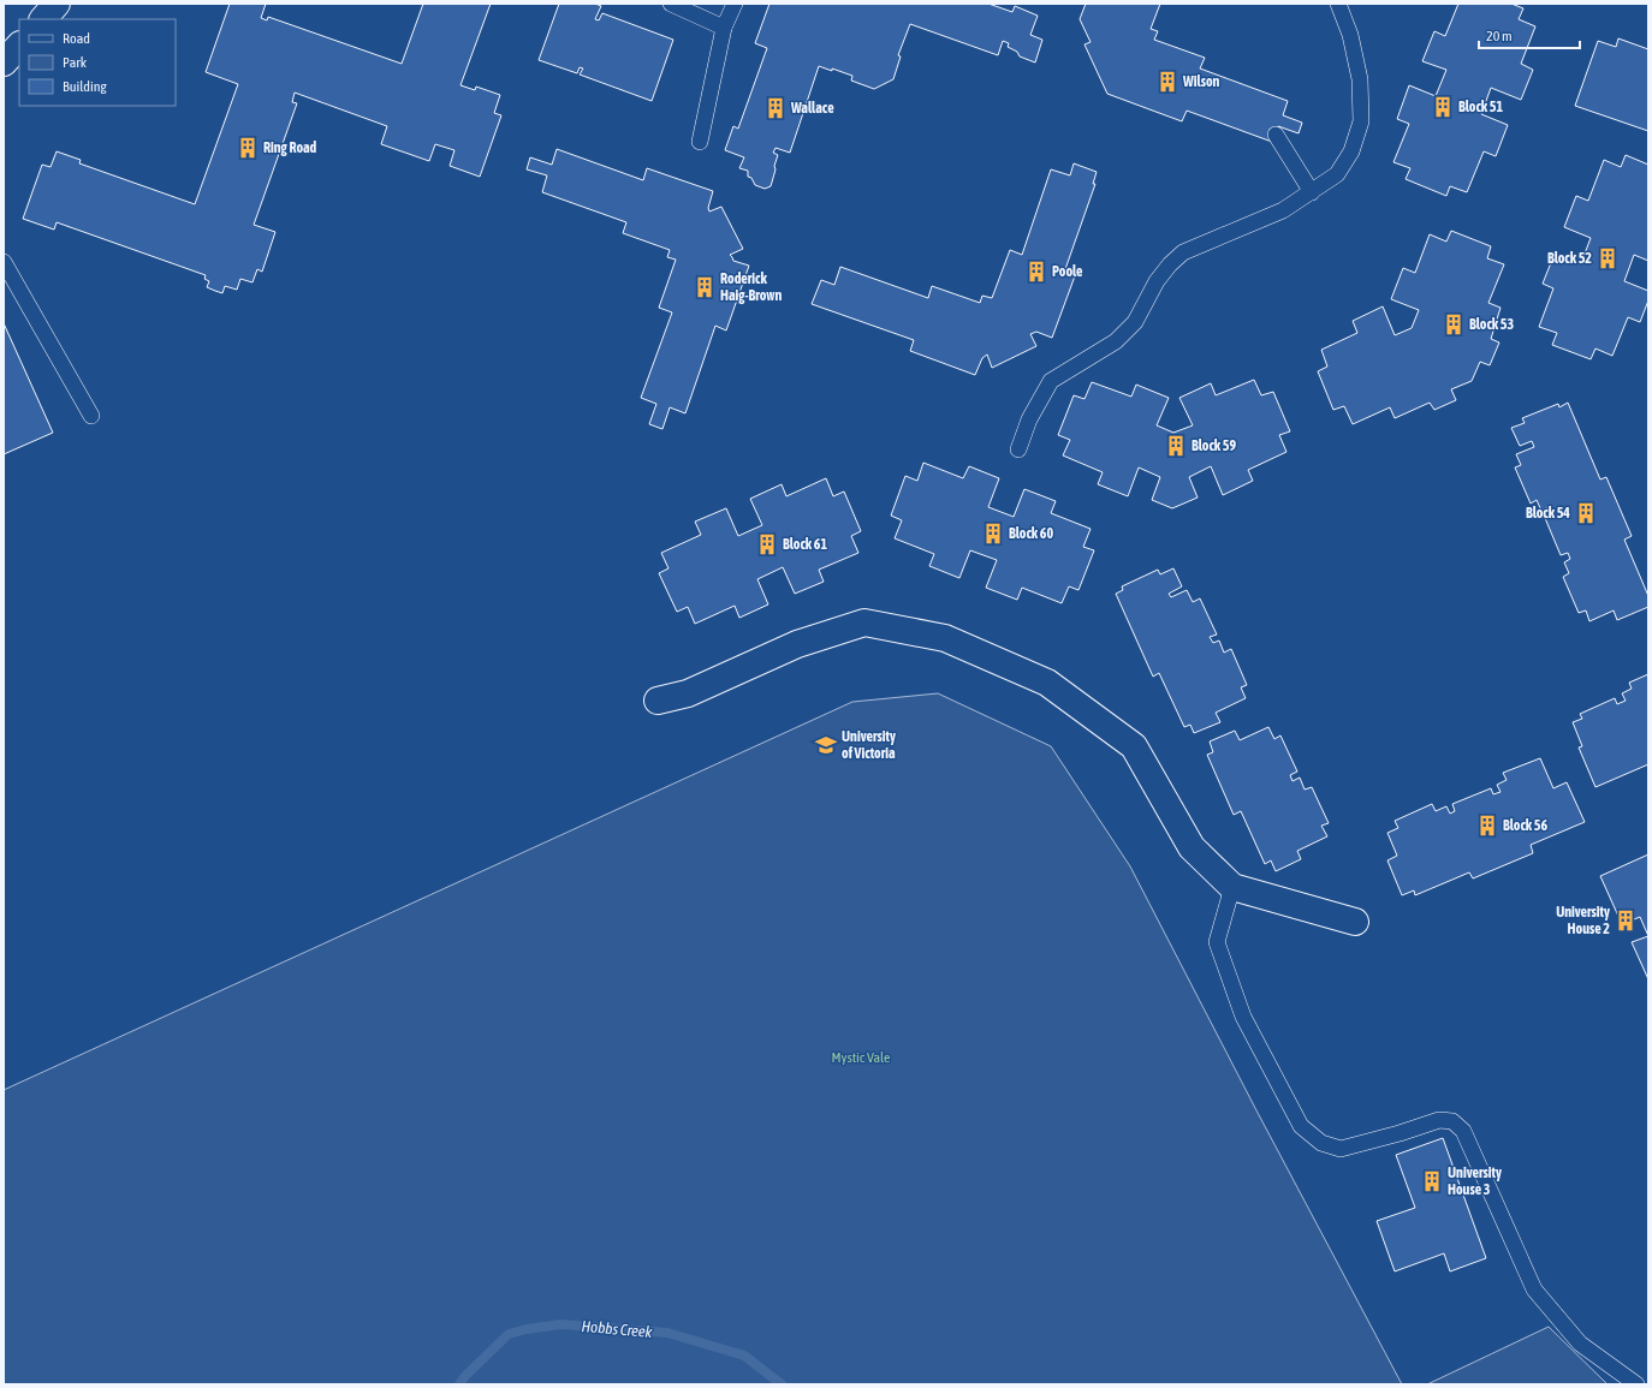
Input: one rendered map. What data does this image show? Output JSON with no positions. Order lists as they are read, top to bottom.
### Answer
{
  "water": ["Hobbs Creek"],
  "parks": ["Mystic Vale"],
  "places": {
    "building": [
      "Wilson",
      "Block 51",
      "Wallace",
      "Ring Road",
      "Block 52",
      "Poole",
      "Roderick Haig-Brown",
      "Block 53",
      "Block 59",
      "Block 54",
      "Block 60",
      "Block 61",
      "Block 56",
      "University House 2",
      "University House 3"
    ],
    "school or university": ["University of Victoria"]
  },
  "legend": ["Road", "Park", "Building"],
  "scale_bar": "20 m"
}
